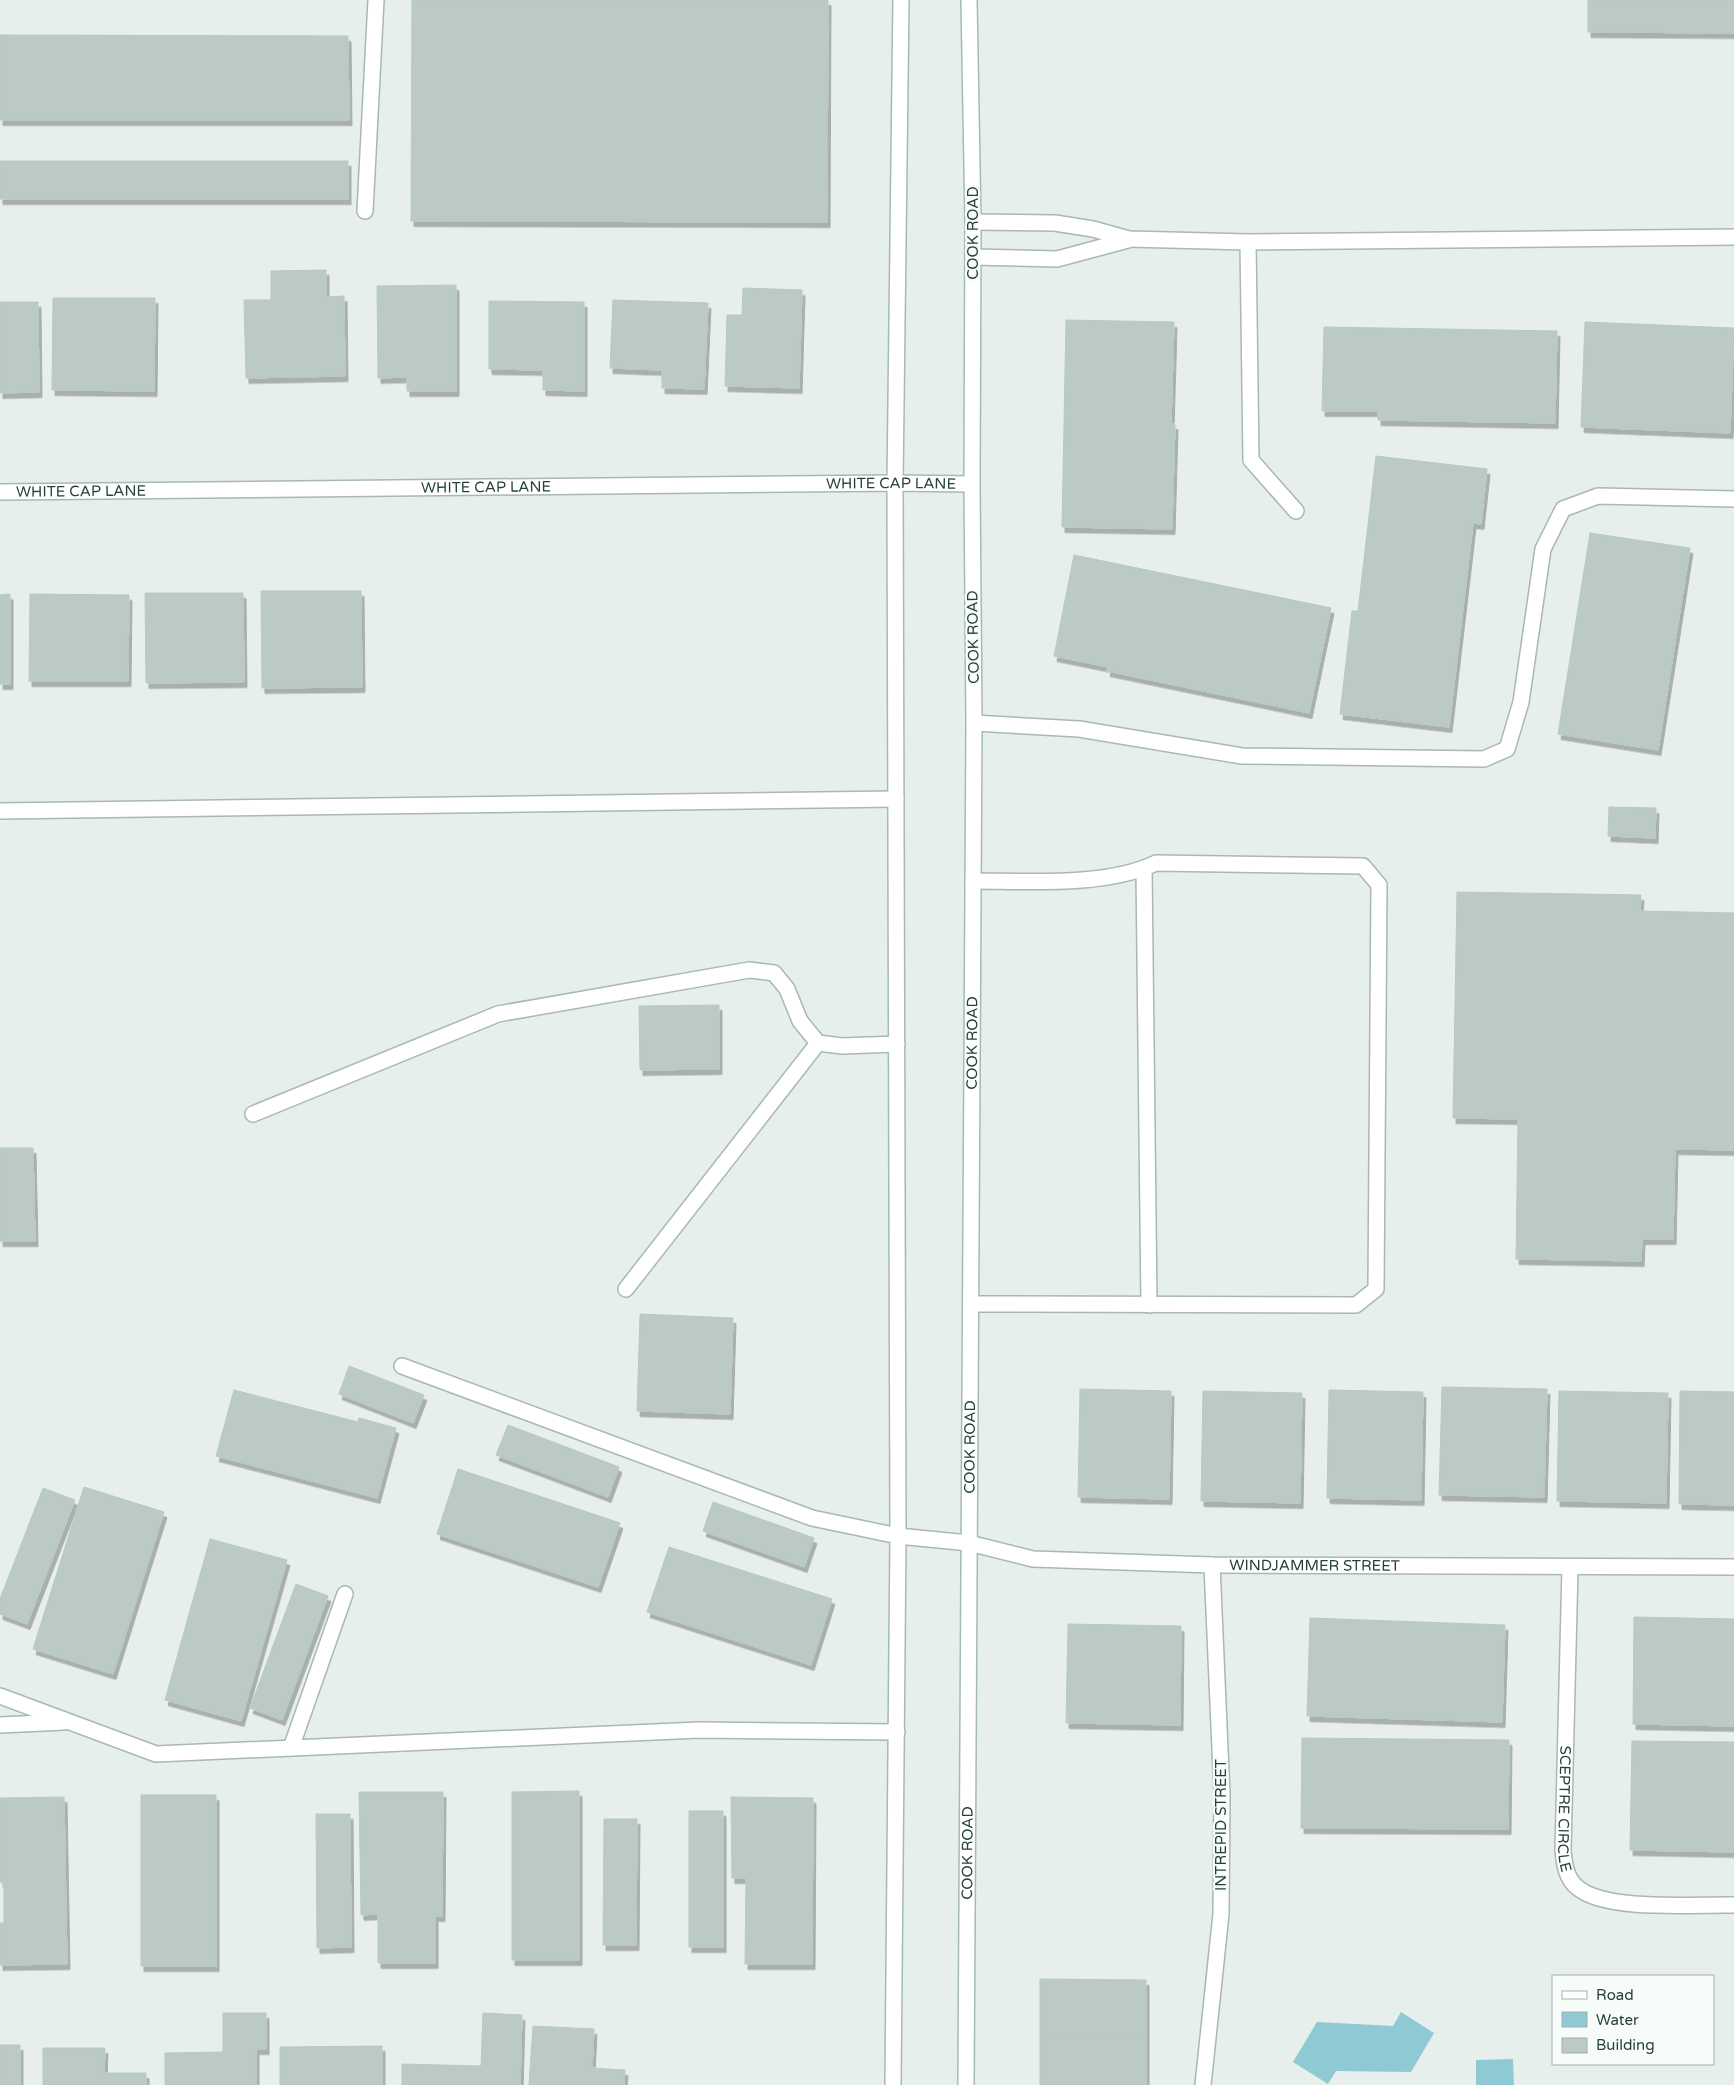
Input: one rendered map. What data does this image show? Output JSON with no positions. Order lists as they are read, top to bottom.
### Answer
{
  "streets": {
    "street": [
      "COOK ROAD",
      "WHITE CAP LANE",
      "WINDJAMMER STREET",
      "SCEPTRE CIRCLE",
      "INTREPID STREET"
    ]
  },
  "crossings": [
    ["COOK ROAD", "WHITE CAP LANE"],
    ["COOK ROAD", "WINDJAMMER STREET"],
    ["WINDJAMMER STREET", "SCEPTRE CIRCLE"],
    ["WINDJAMMER STREET", "INTREPID STREET"]
  ],
  "legend": ["Road", "Water", "Building"]
}
